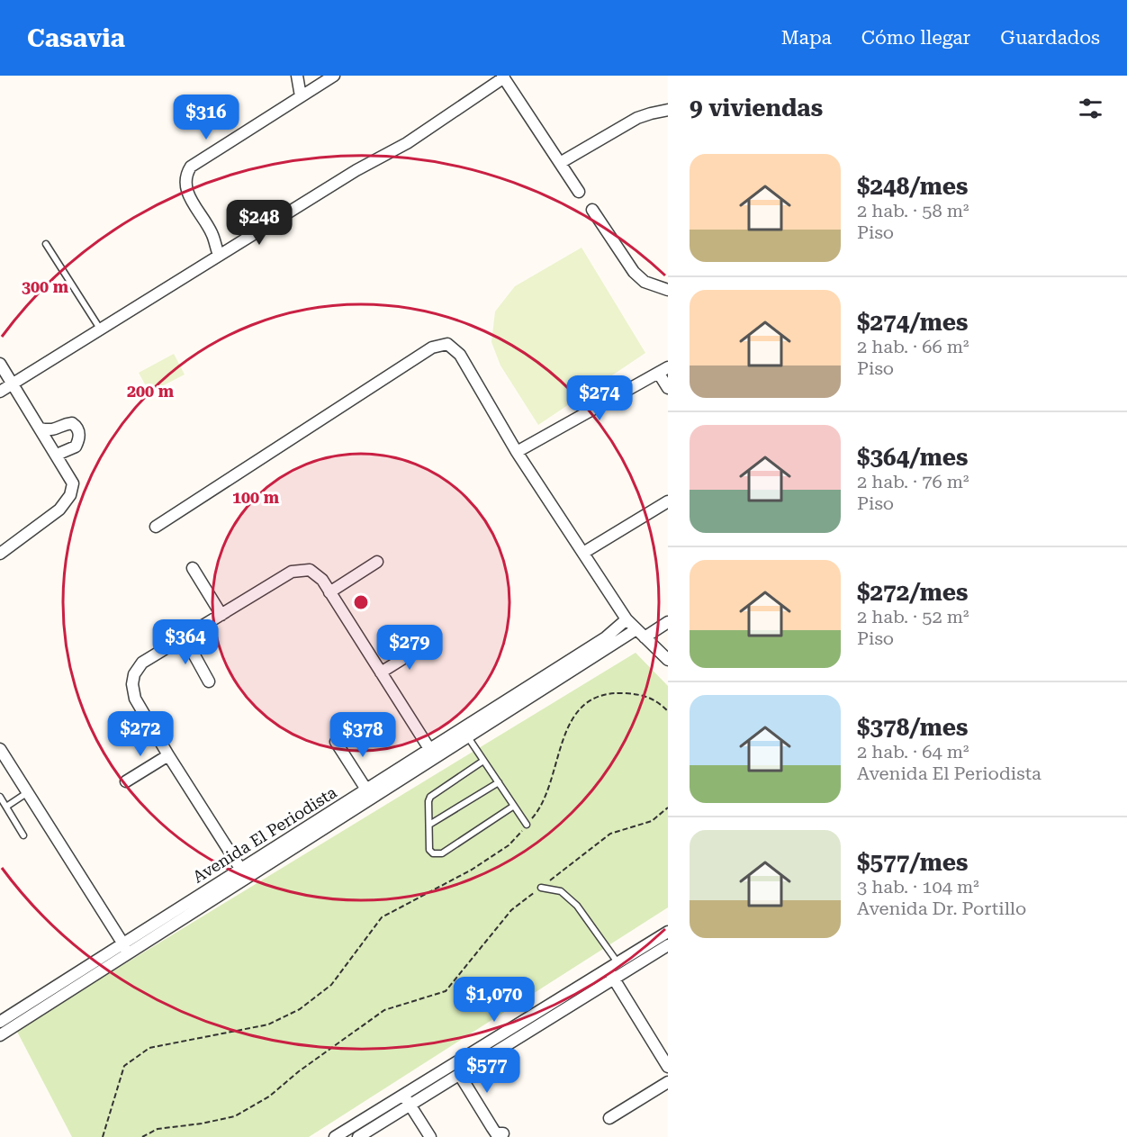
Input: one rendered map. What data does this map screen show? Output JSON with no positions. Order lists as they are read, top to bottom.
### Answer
{
  "streets": {
    "street": ["Avenida El Periodista"]
  },
  "page": {
    "header": "Casavia",
    "nav": ["Mapa", "Cómo llegar", "Guardados"],
    "heading": "9 viviendas",
    "price": [
      "$316",
      "$248",
      "$274",
      "$364",
      "$279",
      "$272",
      "$378",
      "$1,070",
      "$577"
    ],
    "list": [
      {
        "name": "$248/mes",
        "note": "2 hab. · 58 m² · Piso"
      },
      {
        "name": "$274/mes",
        "note": "2 hab. · 66 m² · Piso"
      },
      {
        "name": "$364/mes",
        "note": "2 hab. · 76 m² · Piso"
      },
      {
        "name": "$272/mes",
        "note": "2 hab. · 52 m² · Piso"
      },
      {
        "name": "$378/mes",
        "note": "2 hab. · 64 m² · Avenida El Periodista"
      },
      {
        "name": "$577/mes",
        "note": "3 hab. · 104 m² · Avenida Dr. Portillo"
      }
    ]
  },
  "rings": ["300 m", "200 m", "100 m"]
}
